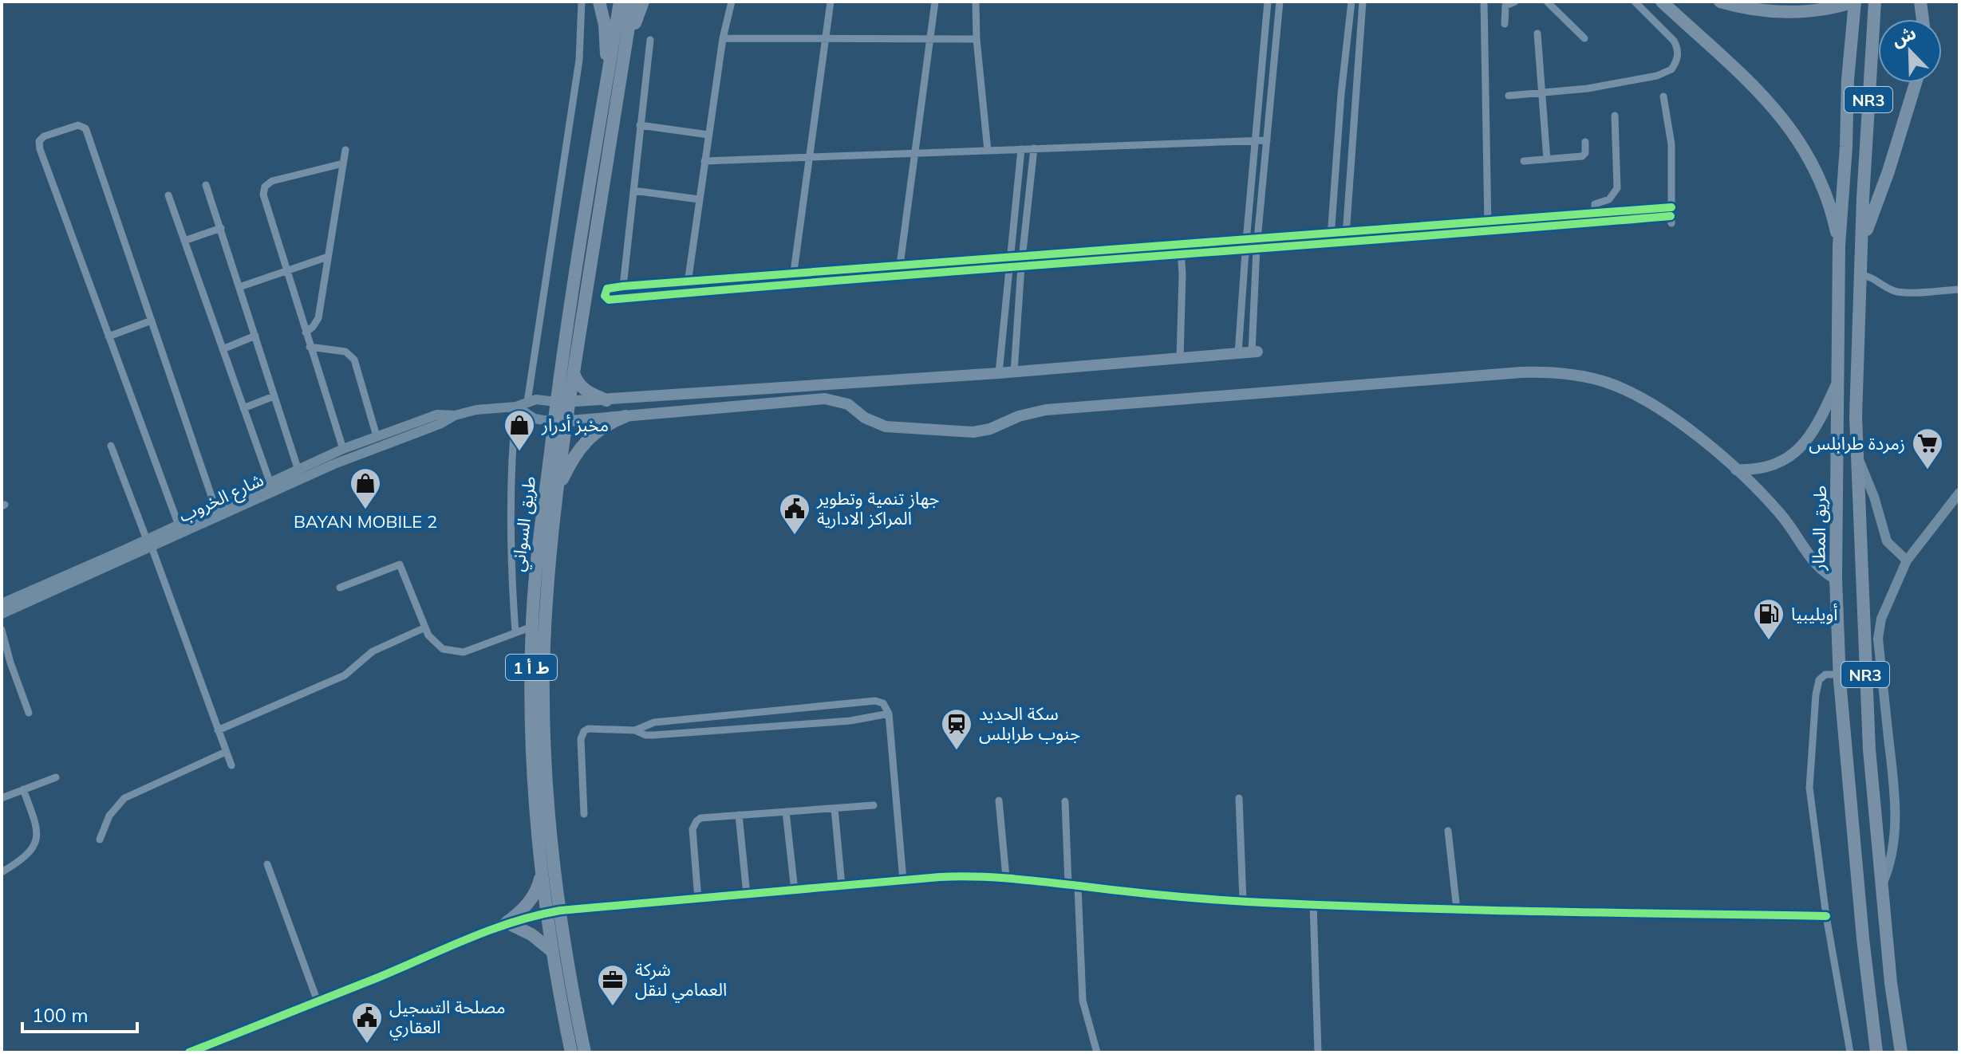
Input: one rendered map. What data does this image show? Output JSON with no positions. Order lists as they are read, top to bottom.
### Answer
{
  "streets": {
    "highway": [
      "NR3",
      "طريق السواني",
      "طريق المطار",
      "ط أ 1"
    ],
    "main road": ["شارع الخروب"]
  },
  "crossings": [
    ["شارع الخروب", "طريق السواني"]
  ],
  "places": {
    "shop": ["مخبز أدرار", "BAYAN MOBILE 2"],
    "supermarket": ["زمردة طرابلس"],
    "public building": ["جهاز تنمية وتطوير المراكز الادارية", "مصلحة التسجيل العقاري"],
    "fuel station": ["أويليبيا"],
    "station": ["سكة الحديد جنوب طرابلس"],
    "office": ["شركة العمامي لنقل"]
  },
  "scale_bar": "100 m",
  "north": "top left"
}
